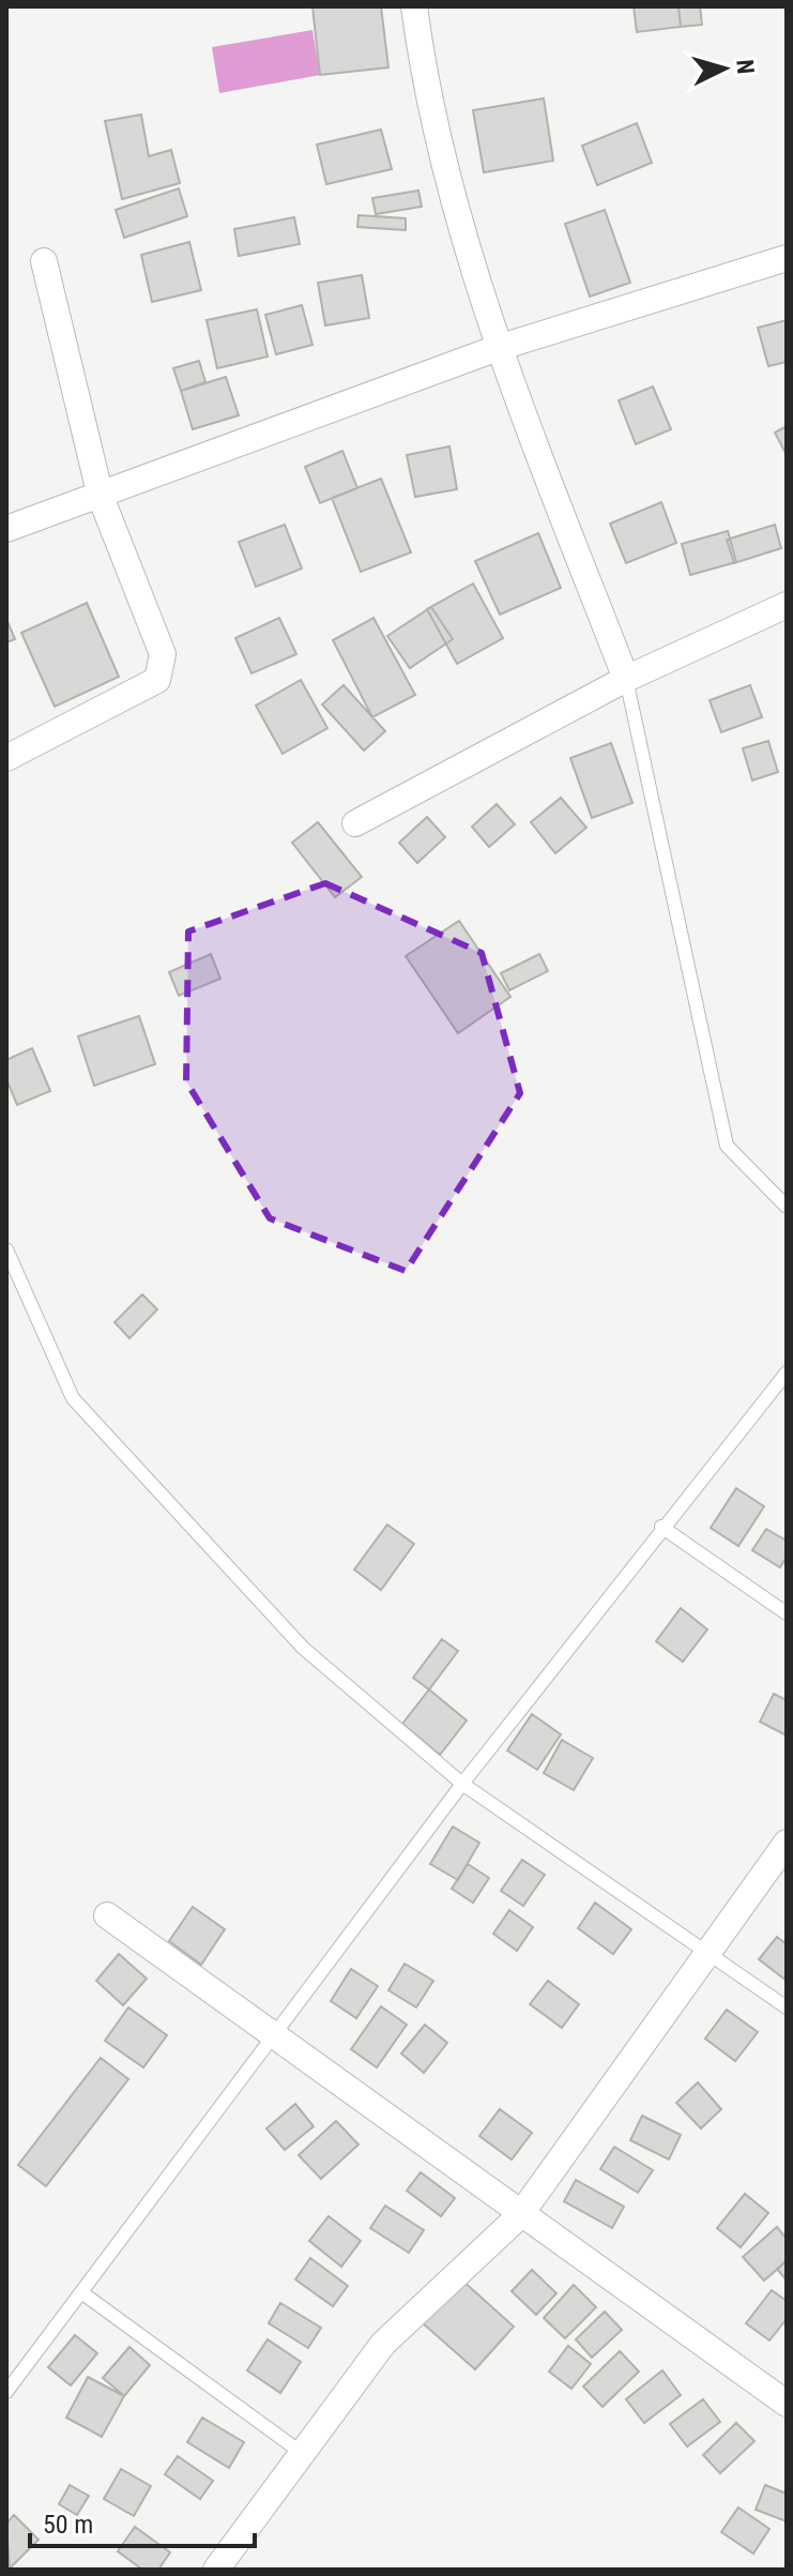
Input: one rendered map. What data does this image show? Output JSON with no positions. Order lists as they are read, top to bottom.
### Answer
{
  "scale_bar": "50 m",
  "north": "right"
}
